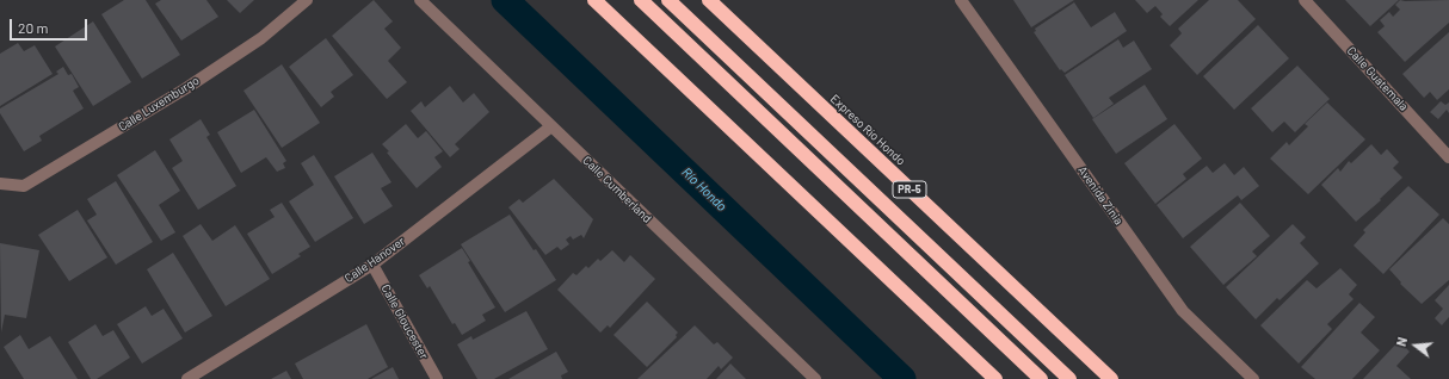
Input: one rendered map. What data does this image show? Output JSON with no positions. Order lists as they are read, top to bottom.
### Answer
{
  "streets": {
    "highway": ["Expreso Río Hondo", "PR-5"],
    "street": [
      "Calle Guatemala",
      "Calle Luxemburgo",
      "Calle Cumberland",
      "Avenida Zinia",
      "Calle Hanover",
      "Calle Gloucester"
    ]
  },
  "crossings": [
    ["Calle Cumberland", "Calle Hanover"],
    ["Calle Hanover", "Calle Gloucester"]
  ],
  "water": ["Río Hondo"],
  "scale_bar": "20 m",
  "north": "left"
}
